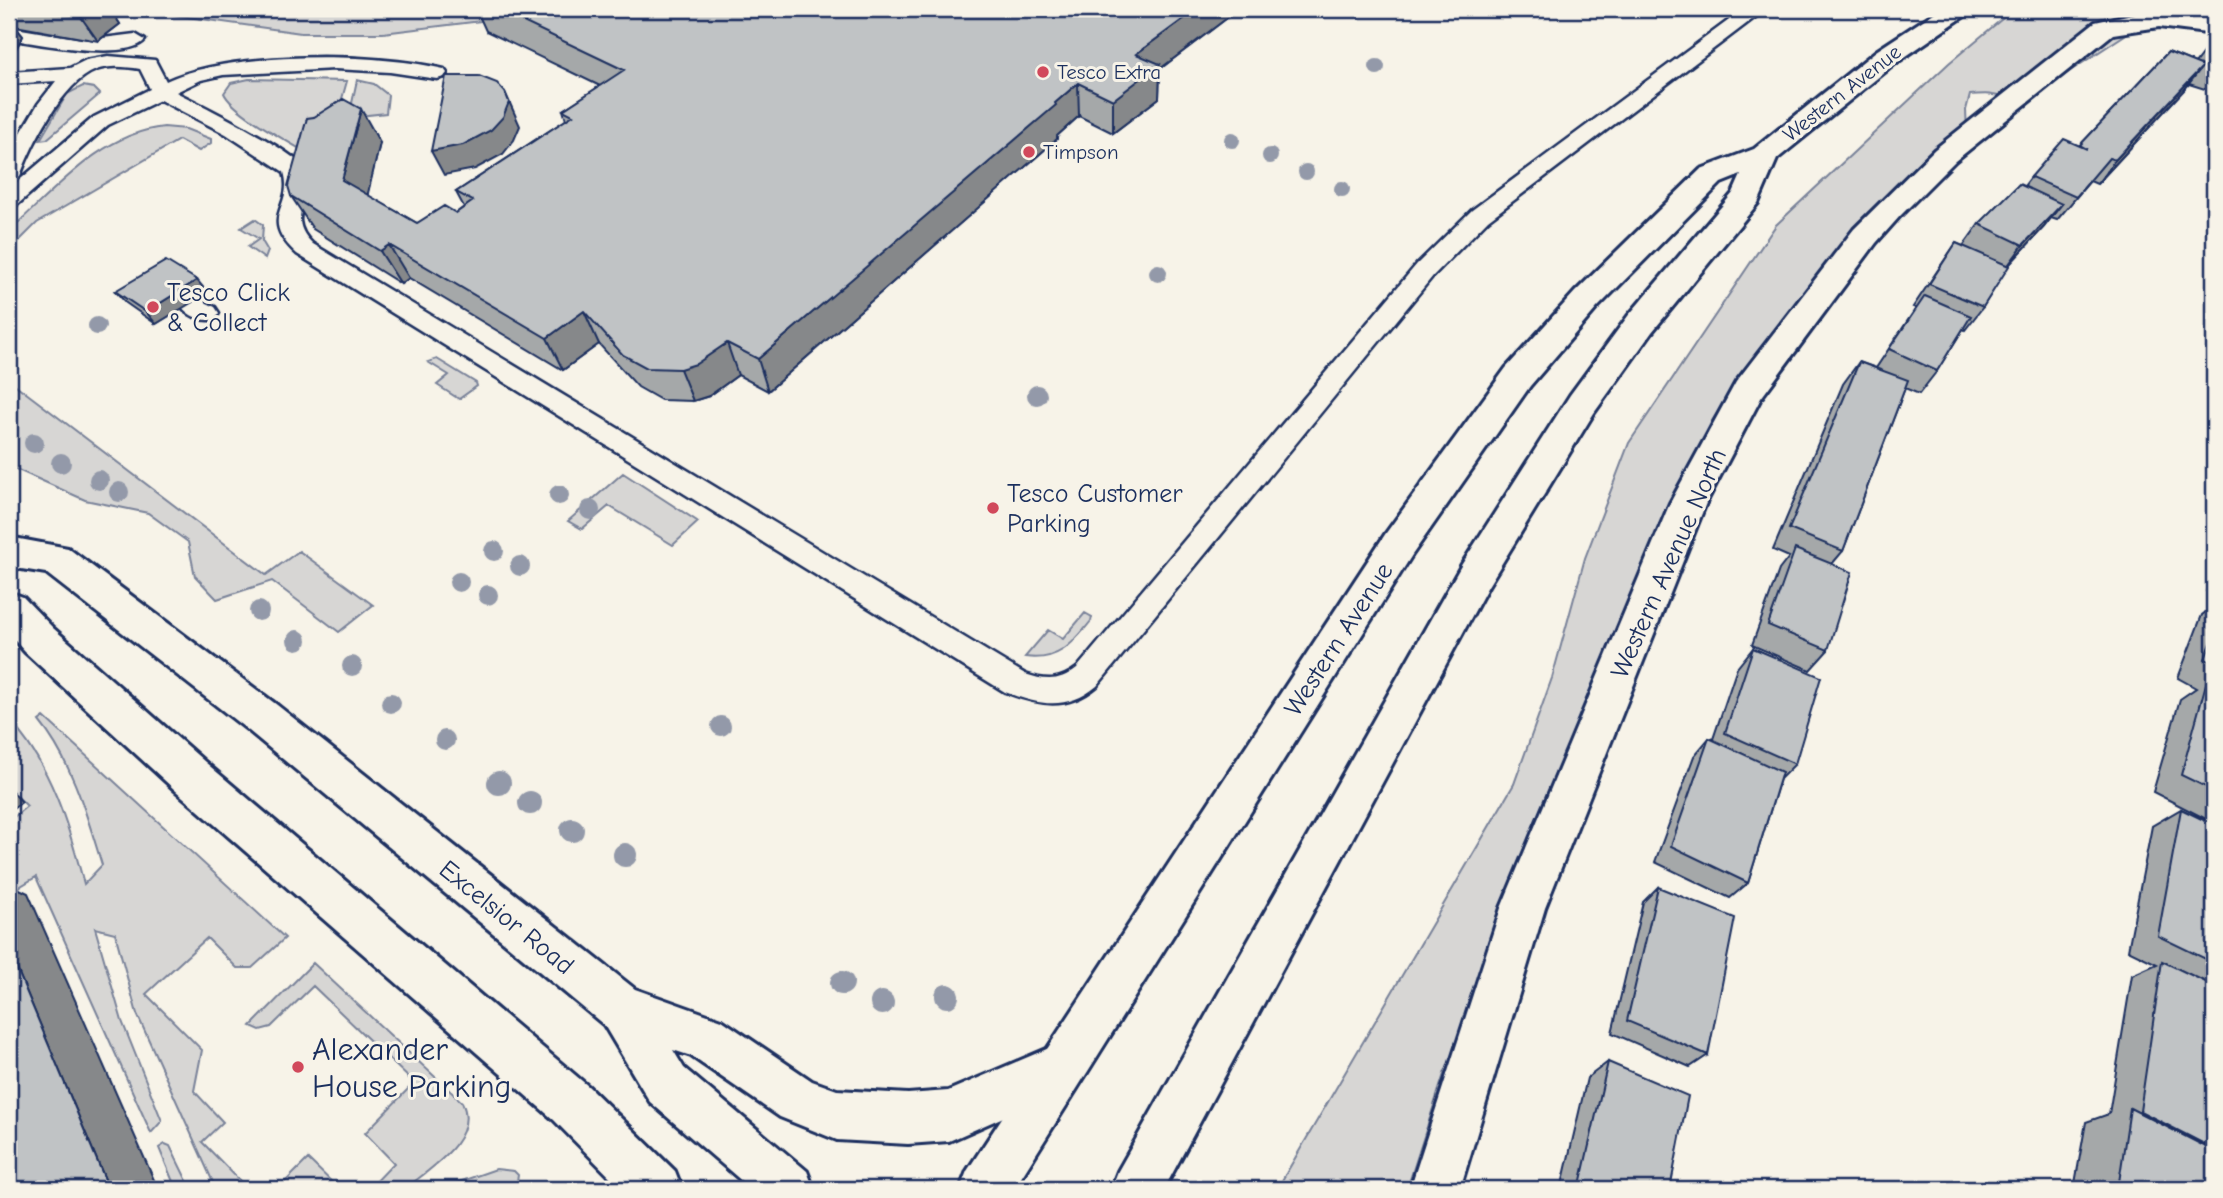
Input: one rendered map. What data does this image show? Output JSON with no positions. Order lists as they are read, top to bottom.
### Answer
{
  "streets": {
    "main road": ["Western Avenue", "Western Avenue North", "Excelsior Road"]
  },
  "crossings": [
    ["Western Avenue", "Excelsior Road"]
  ],
  "places": [
    "Tesco Extra",
    "Timpson",
    "Tesco Click & Collect",
    "Tesco Customer Parking",
    "Alexander House Parking"
  ]
}
